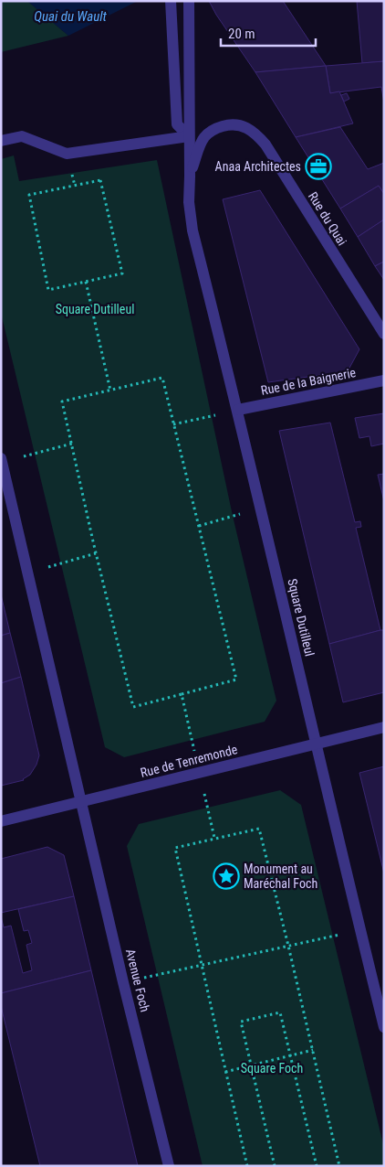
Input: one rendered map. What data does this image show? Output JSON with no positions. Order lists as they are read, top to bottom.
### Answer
{
  "streets": {
    "street": [
      "Rue du Quai",
      "Rue de la Baignerie",
      "Square Dutilleul",
      "Rue de Tenremonde",
      "Avenue Foch"
    ]
  },
  "crossings": [
    ["Rue du Quai", "Square Dutilleul"],
    ["Rue de la Baignerie", "Square Dutilleul"],
    ["Square Dutilleul", "Rue de Tenremonde"],
    ["Rue de Tenremonde", "Avenue Foch"]
  ],
  "water": ["Quai du Wault"],
  "parks": ["Square Dutilleul", "Square Foch"],
  "places": {
    "office": ["Anaa Architectes"],
    "place": ["Monument au Maréchal Foch"]
  },
  "scale_bar": "20 m"
}
